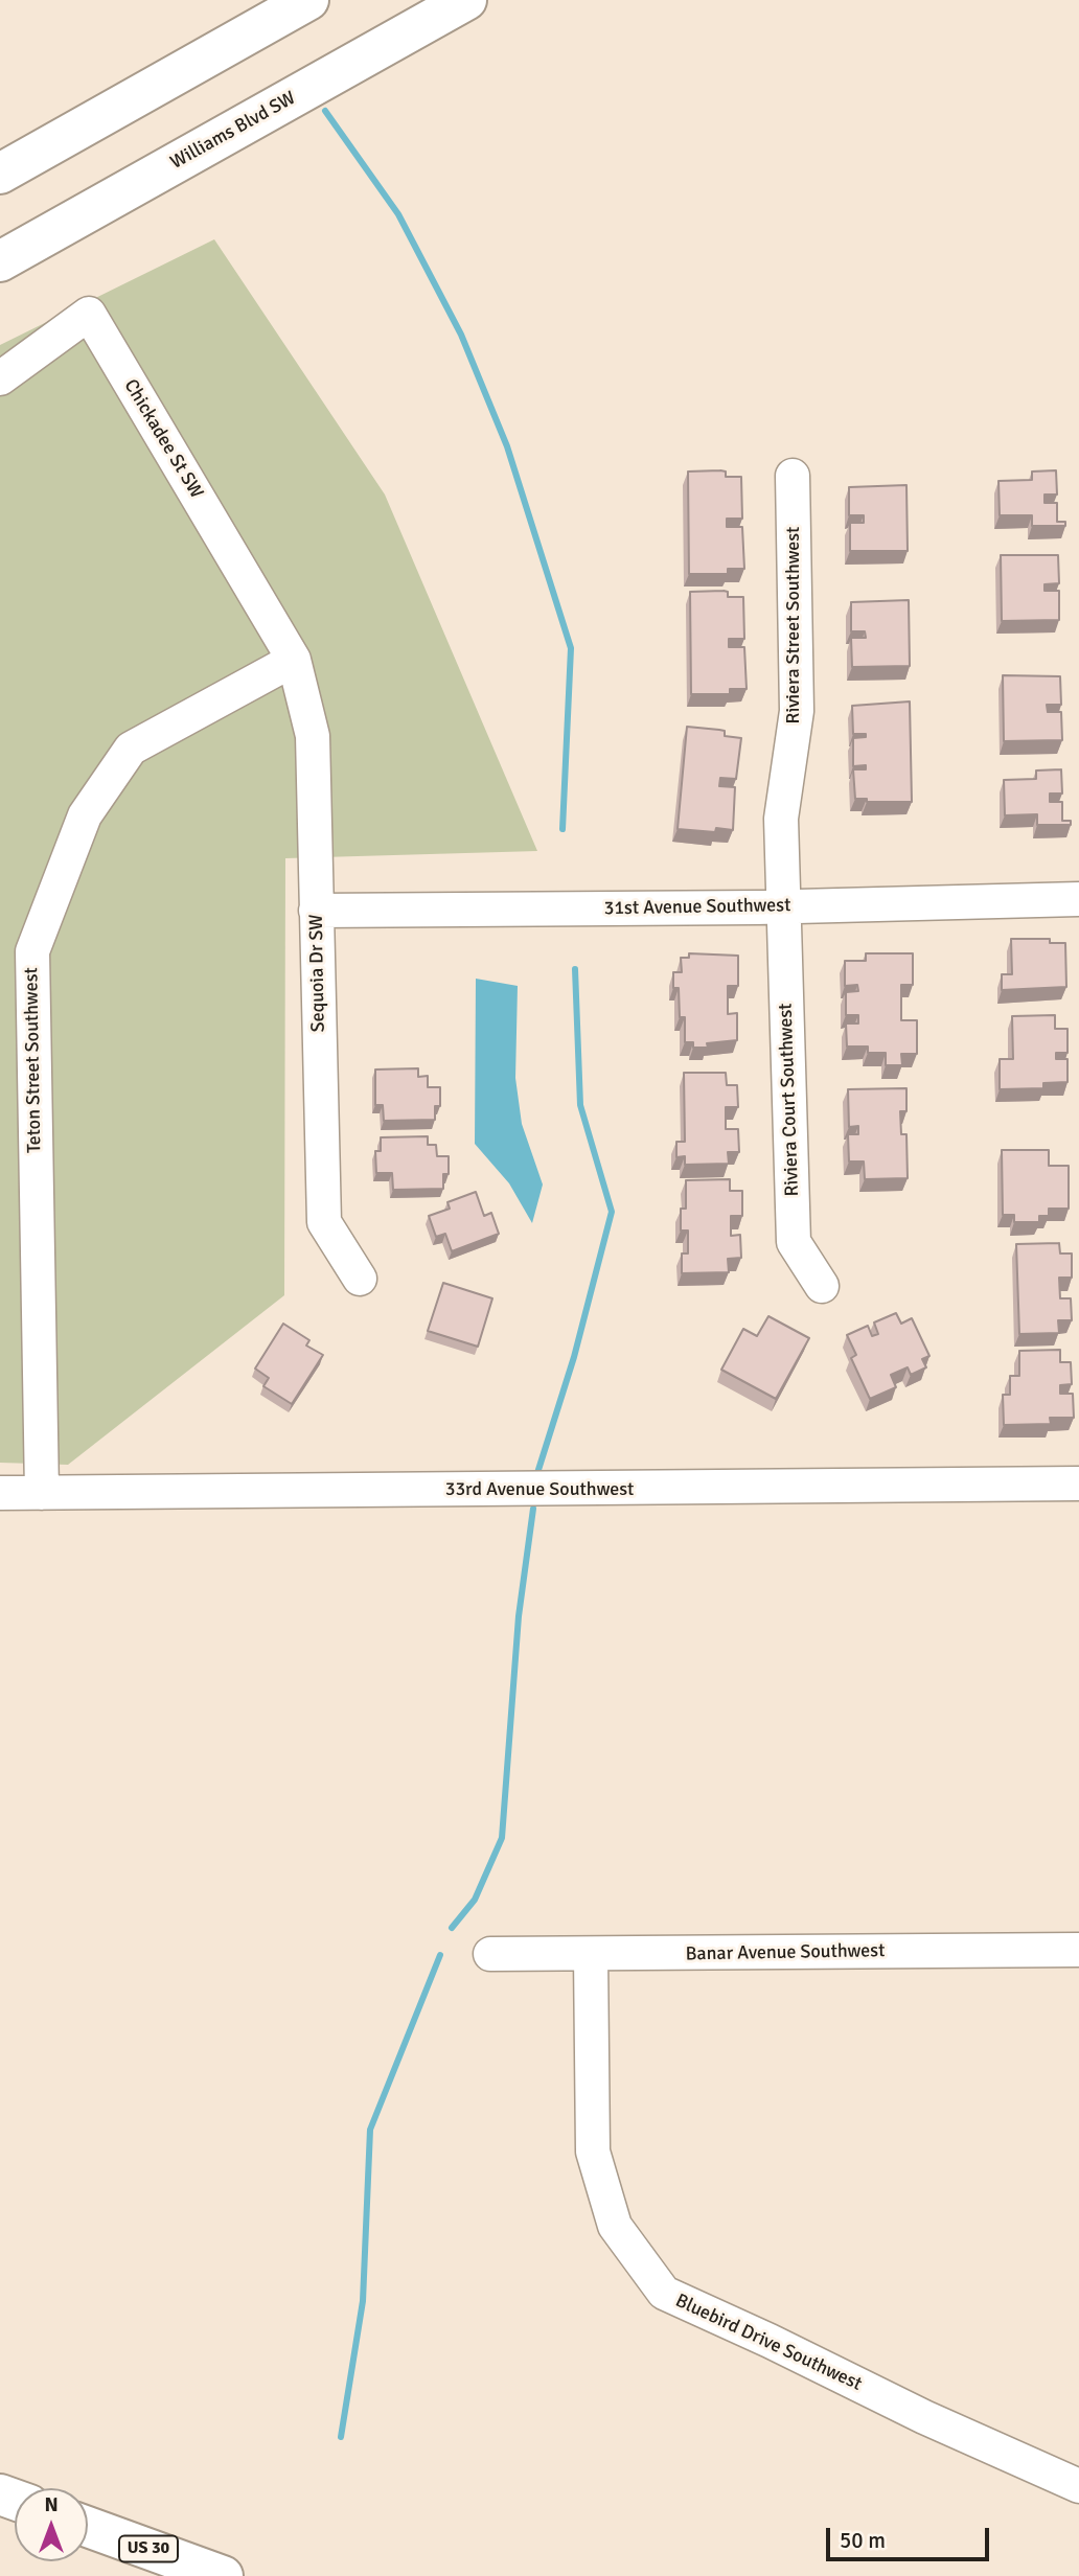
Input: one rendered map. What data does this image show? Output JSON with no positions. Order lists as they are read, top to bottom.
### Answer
{
  "streets": {
    "main road": ["Williams Blvd SW", "US 30"],
    "street": [
      "Chickadee St SW",
      "Riviera Street Southwest",
      "31st Avenue Southwest",
      "Sequoia Dr SW",
      "Teton Street Southwest",
      "Riviera Court Southwest",
      "33rd Avenue Southwest",
      "Banar Avenue Southwest",
      "Bluebird Drive Southwest"
    ]
  },
  "crossings": [
    ["Chickadee St SW", "Sequoia Dr SW"],
    ["Chickadee St SW", "Teton Street Southwest"],
    ["Riviera Street Southwest", "31st Avenue Southwest"],
    ["Riviera Street Southwest", "Riviera Court Southwest"],
    ["31st Avenue Southwest", "Sequoia Dr SW"],
    ["31st Avenue Southwest", "Riviera Court Southwest"],
    ["Sequoia Dr SW", "Teton Street Southwest"],
    ["Teton Street Southwest", "33rd Avenue Southwest"],
    ["Banar Avenue Southwest", "Bluebird Drive Southwest"]
  ],
  "scale_bar": "50 m",
  "north": "top"
}
